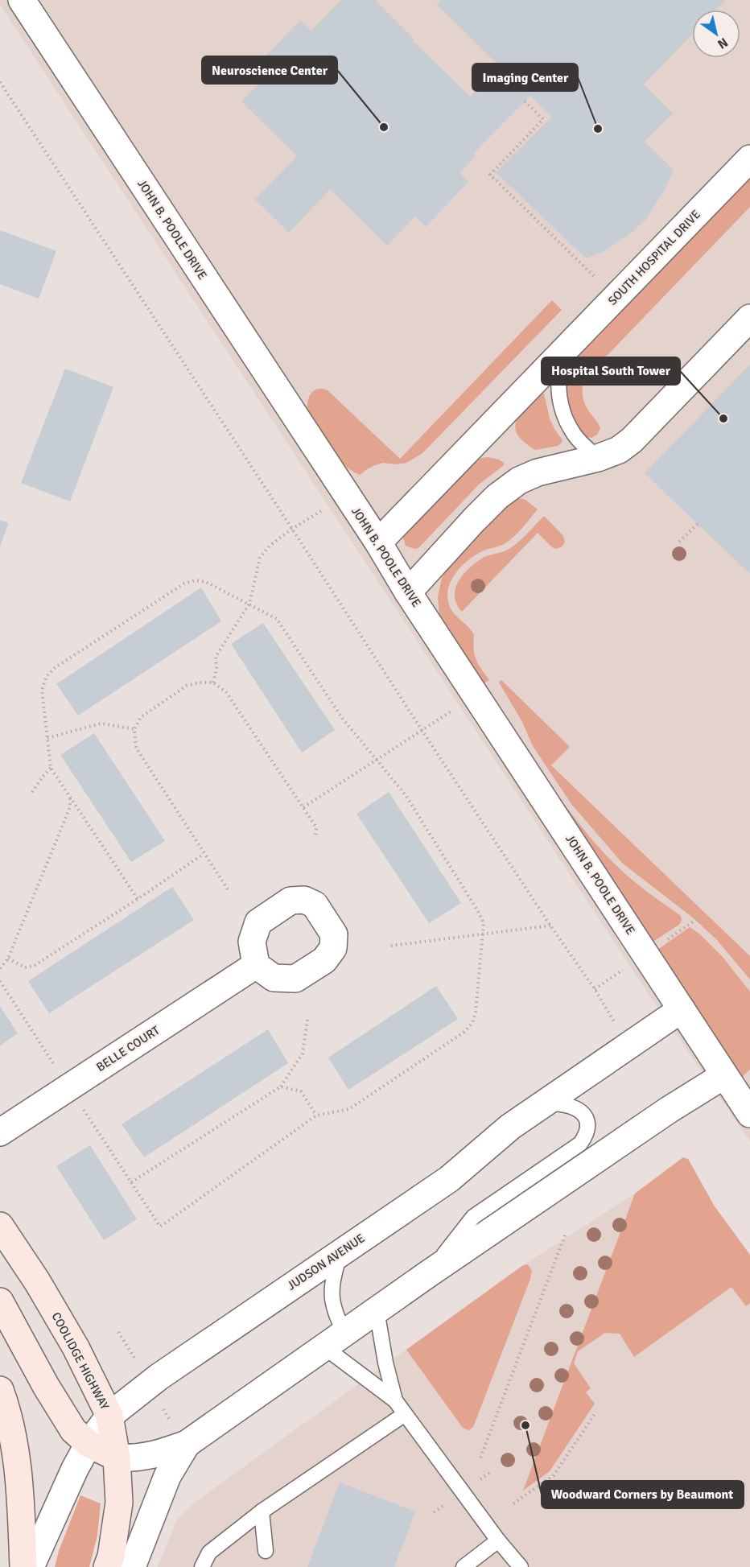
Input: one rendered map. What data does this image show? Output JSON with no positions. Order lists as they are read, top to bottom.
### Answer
{
  "streets": {
    "main road": ["COOLIDGE HIGHWAY"],
    "street": [
      "JOHN B. POOLE DRIVE",
      "SOUTH HOSPITAL DRIVE",
      "BELLE COURT",
      "JUDSON AVENUE"
    ]
  },
  "crossings": [
    ["JOHN B. POOLE DRIVE", "SOUTH HOSPITAL DRIVE"],
    ["JOHN B. POOLE DRIVE", "JUDSON AVENUE"],
    ["JUDSON AVENUE", "COOLIDGE HIGHWAY"]
  ],
  "places": [
    "Neuroscience Center",
    "Imaging Center",
    "Hospital South Tower",
    "Woodward Corners by Beaumont"
  ],
  "north": "bottom right"
}
